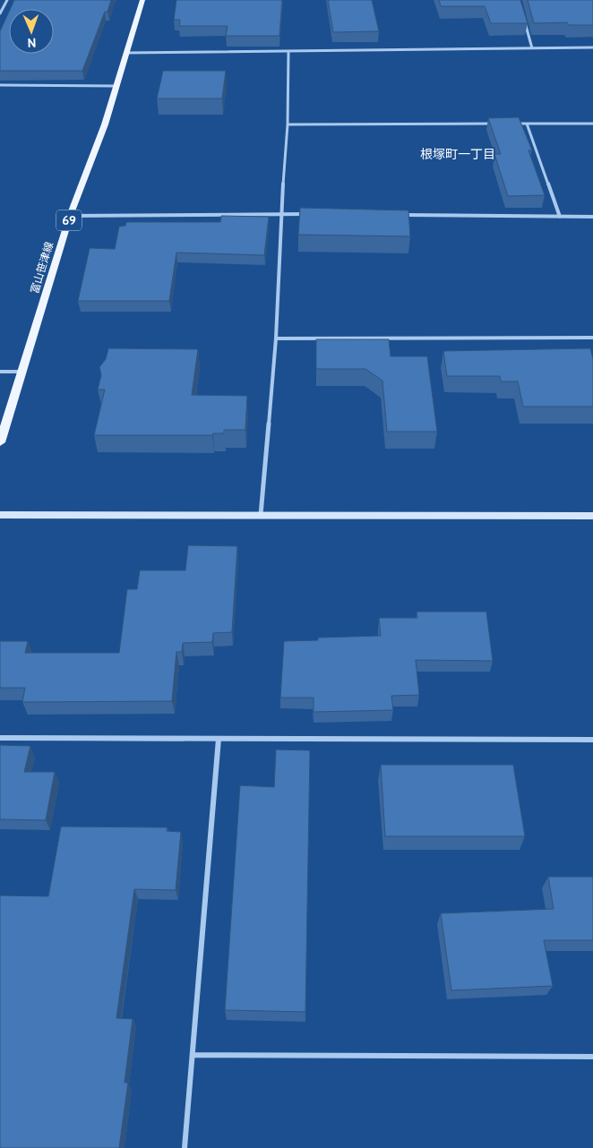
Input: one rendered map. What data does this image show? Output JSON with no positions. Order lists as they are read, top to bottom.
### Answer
{
  "streets": {
    "main road": ["69", "富山笹津線"]
  },
  "districts": ["根塚町一丁目"],
  "north": "bottom"
}
